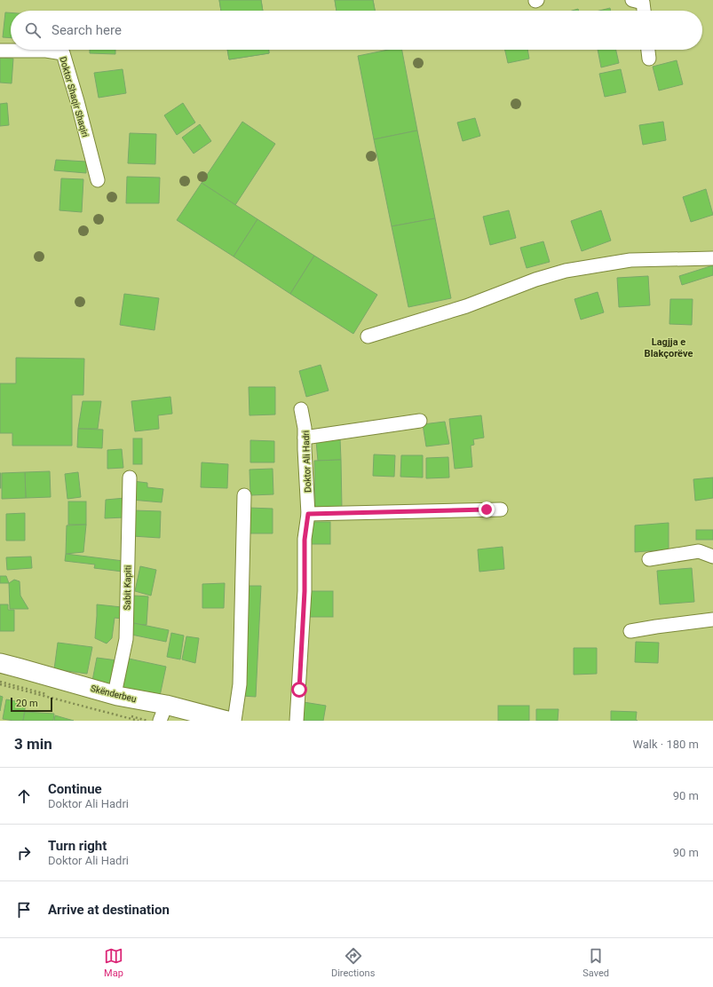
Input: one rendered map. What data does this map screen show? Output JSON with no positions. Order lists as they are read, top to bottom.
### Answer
{
  "streets": {
    "main road": ["Skënderbeu"],
    "street": ["Doktor Shaqir Shaqiri", "Doktor Ali Hadri", "Sabit Kapiti"]
  },
  "crossings": [
    ["Sabit Kapiti", "Skënderbeu"]
  ],
  "districts": ["Lagjja e Blakçorëve"],
  "scale_bar": "20 m",
  "page": {
    "search": "Search here",
    "scale": "20 m",
    "heading": ["3 min", "Walk · 180 m"],
    "list": [
      ["Continue", "Doktor Ali Hadri", "90 m"],
      ["Turn right", "Doktor Ali Hadri", "90 m"],
      "Arrive at destination"
    ],
    "nav": ["Map", "Directions", "Saved"]
  }
}
